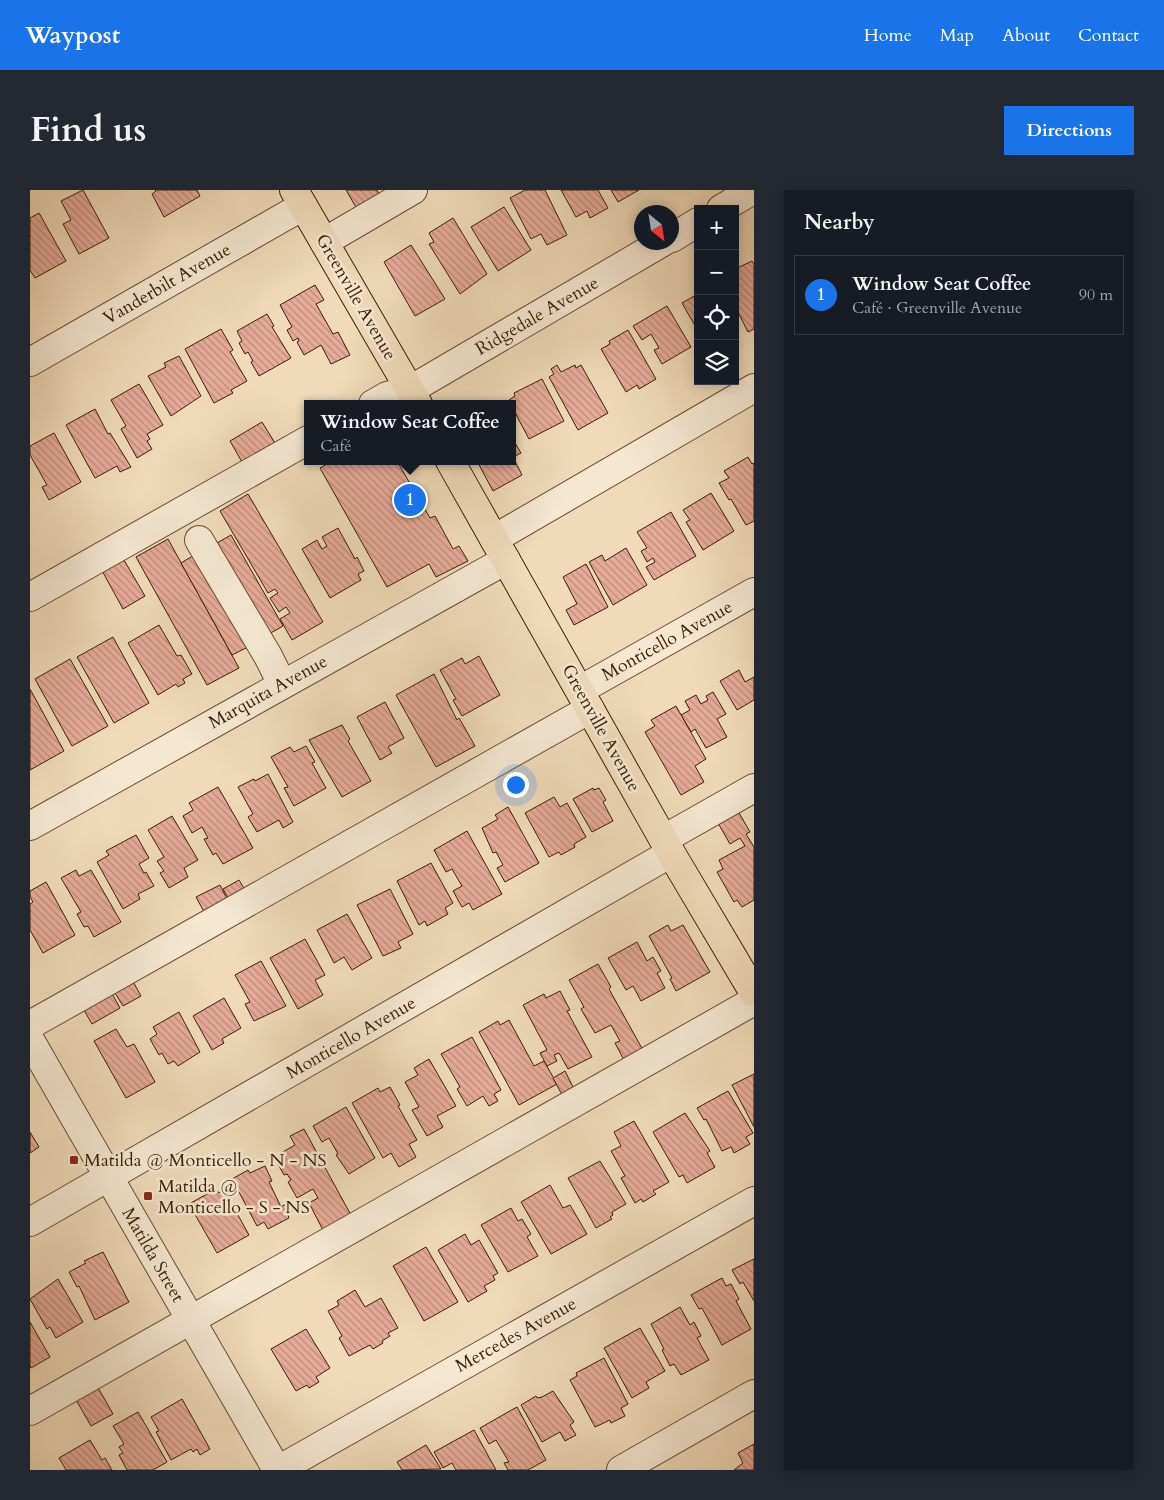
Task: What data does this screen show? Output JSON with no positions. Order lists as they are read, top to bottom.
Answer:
{
  "streets": {
    "main road": ["Greenville Avenue"],
    "street": [
      "Vanderbilt Avenue",
      "Ridgedale Avenue",
      "Monticello Avenue",
      "Marquita Avenue",
      "Matilda Street",
      "Mercedes Avenue"
    ]
  },
  "crossings": [
    ["Vanderbilt Avenue", "Greenville Avenue"],
    ["Greenville Avenue", "Ridgedale Avenue"],
    ["Greenville Avenue", "Monticello Avenue"],
    ["Greenville Avenue", "Marquita Avenue"],
    ["Monticello Avenue", "Matilda Street"],
    ["Matilda Street", "Mercedes Avenue"]
  ],
  "places": {
    "transit": ["Matilda @ Monticello - N - NS", "Matilda @ Monticello - S - NS"]
  },
  "north": "bottom right",
  "page": {
    "header": "Waypost",
    "nav": [
      "Home",
      "Map",
      "About",
      "Contact"
    ],
    "title": "Find us",
    "buttons": "Directions",
    "heading": "Nearby",
    "map_buttons": ["+", "−"],
    "list": [
      {
        "mark": "1",
        "name": "Window Seat Coffee",
        "note": "Café · Greenville Avenue",
        "value": "90 m"
      }
    ],
    "popup": ["Window Seat Coffee", "Café"],
    "pins": "1"
  }
}
